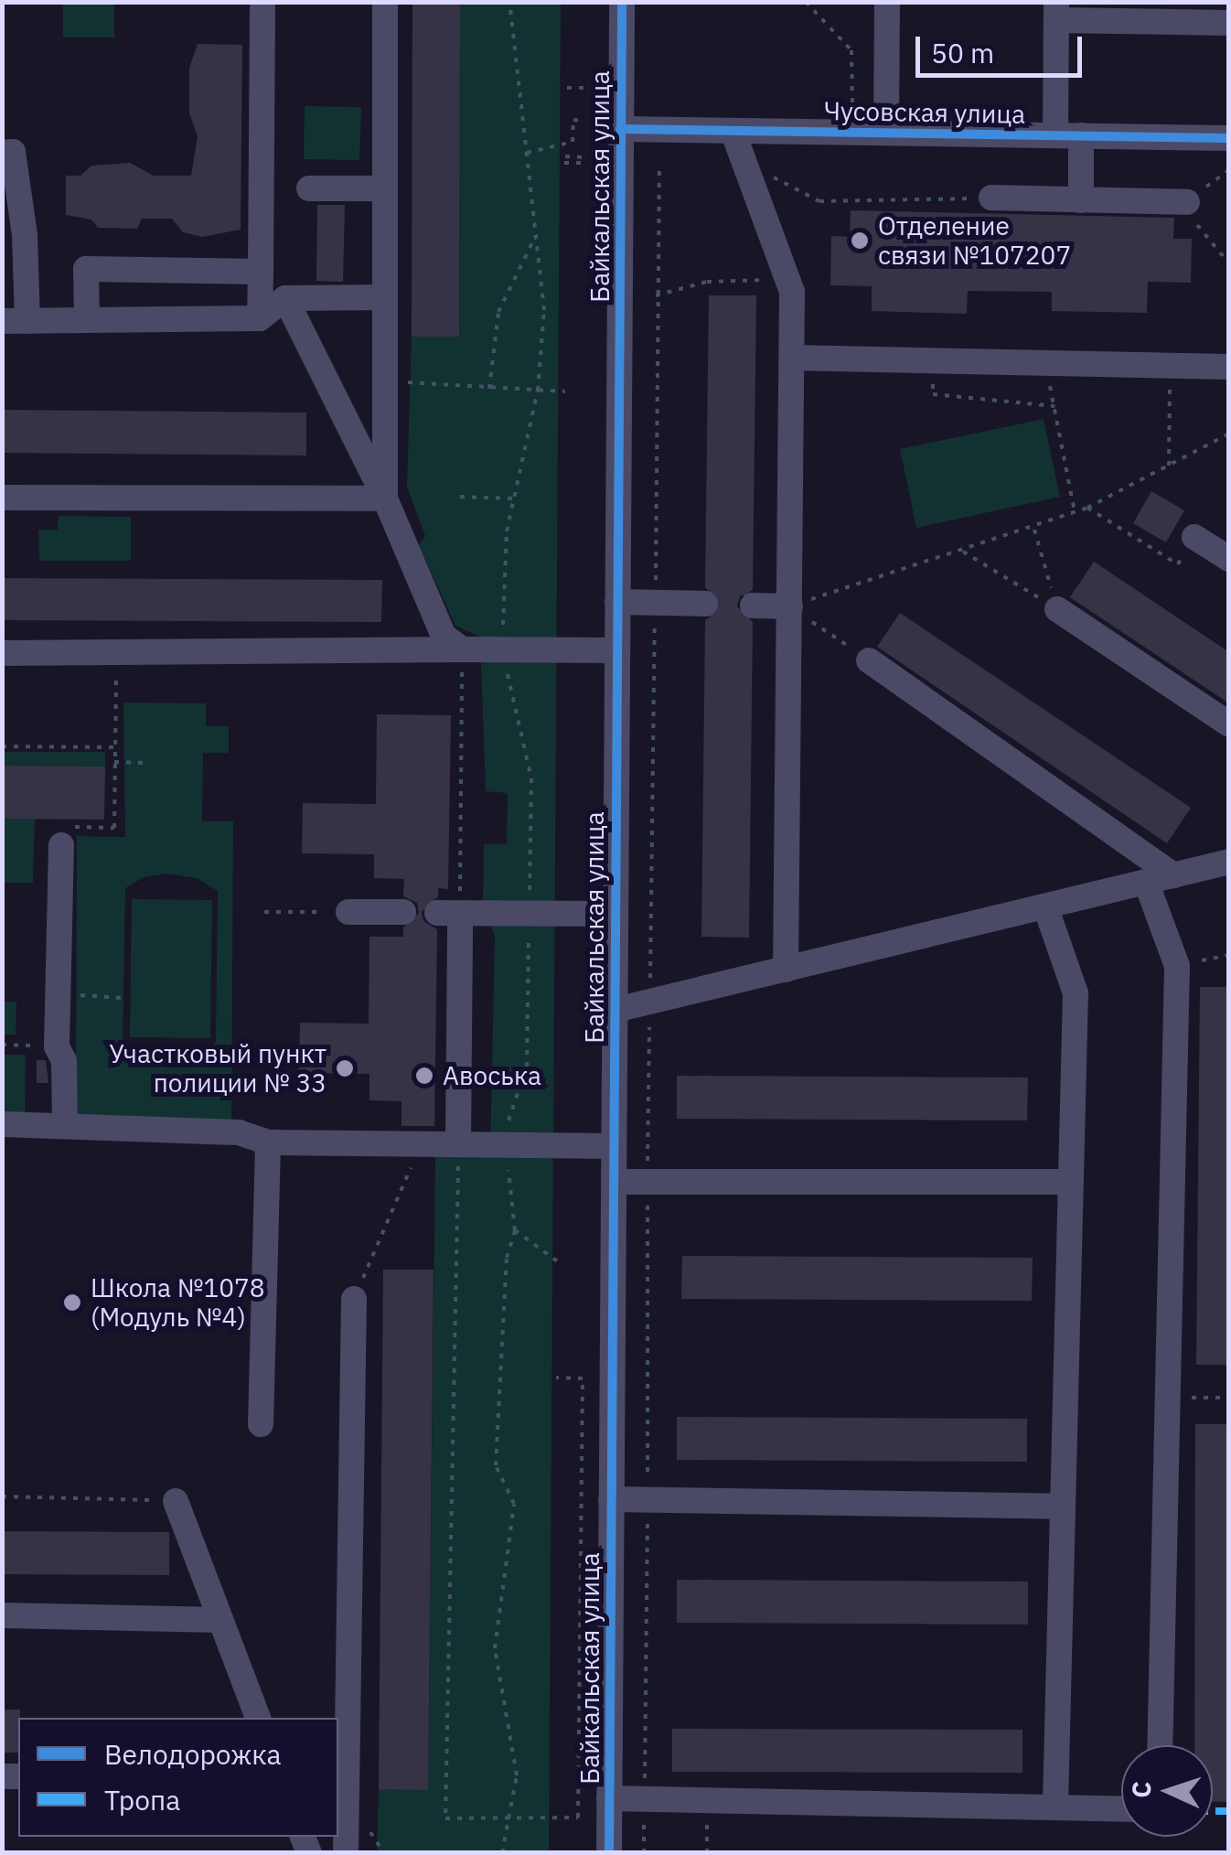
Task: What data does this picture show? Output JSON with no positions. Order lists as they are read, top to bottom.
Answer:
{
  "streets": {
    "street": ["Чусовская улица", "Байкальская улица"]
  },
  "crossings": [
    ["Чусовская улица", "Байкальская улица"]
  ],
  "places": [
    "Отделение связи №107207",
    "Участковый пункт полиции № 33",
    "Авоська",
    "Школа №1078 (Модуль №4)"
  ],
  "legend": ["Велодорожка", "Тропа"],
  "scale_bar": "50 m",
  "north": "left"
}
